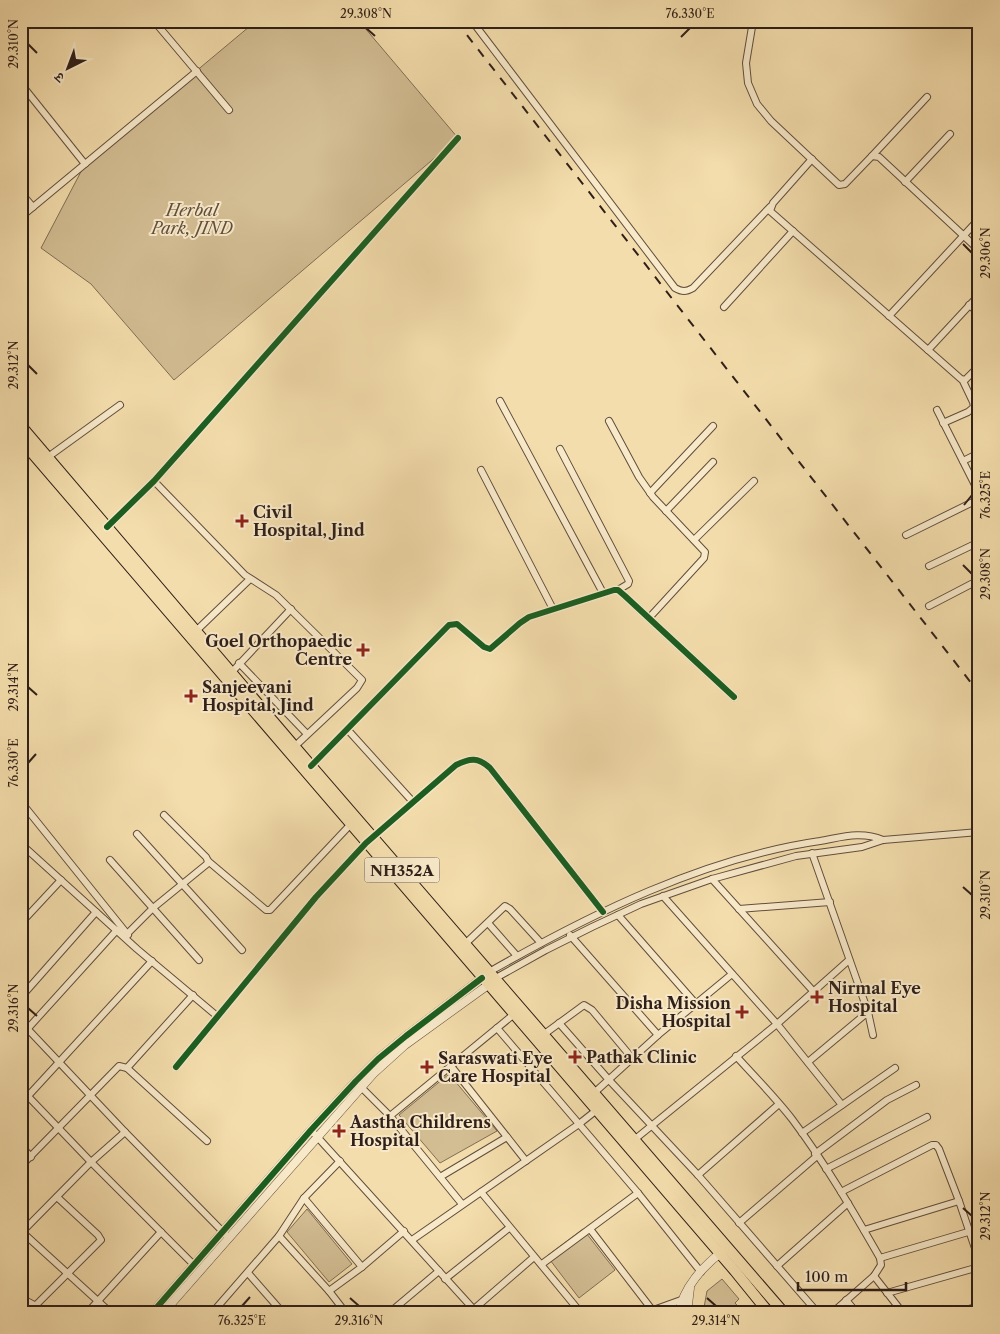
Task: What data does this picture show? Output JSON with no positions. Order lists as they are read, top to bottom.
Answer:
{
  "streets": {
    "highway": ["NH352A"]
  },
  "parks": ["Herbal Park, JIND"],
  "places": {
    "health": [
      "Civil Hospital, Jind",
      "Goel Orthopaedic Centre",
      "Sanjeevani Hospital, Jind",
      "Nirmal Eye Hospital",
      "Disha Mission Hospital",
      "Pathak Clinic",
      "Saraswati Eye Care Hospital",
      "Aastha Childrens Hospital"
    ]
  },
  "scale_bar": "100 m",
  "north": "bottom left",
  "coordinates": [
    "29.308°N",
    "76.330°E",
    "29.310°N",
    "29.306°N",
    "29.312°N",
    "76.325°E",
    "29.314°N",
    "29.316°N"
  ]
}
